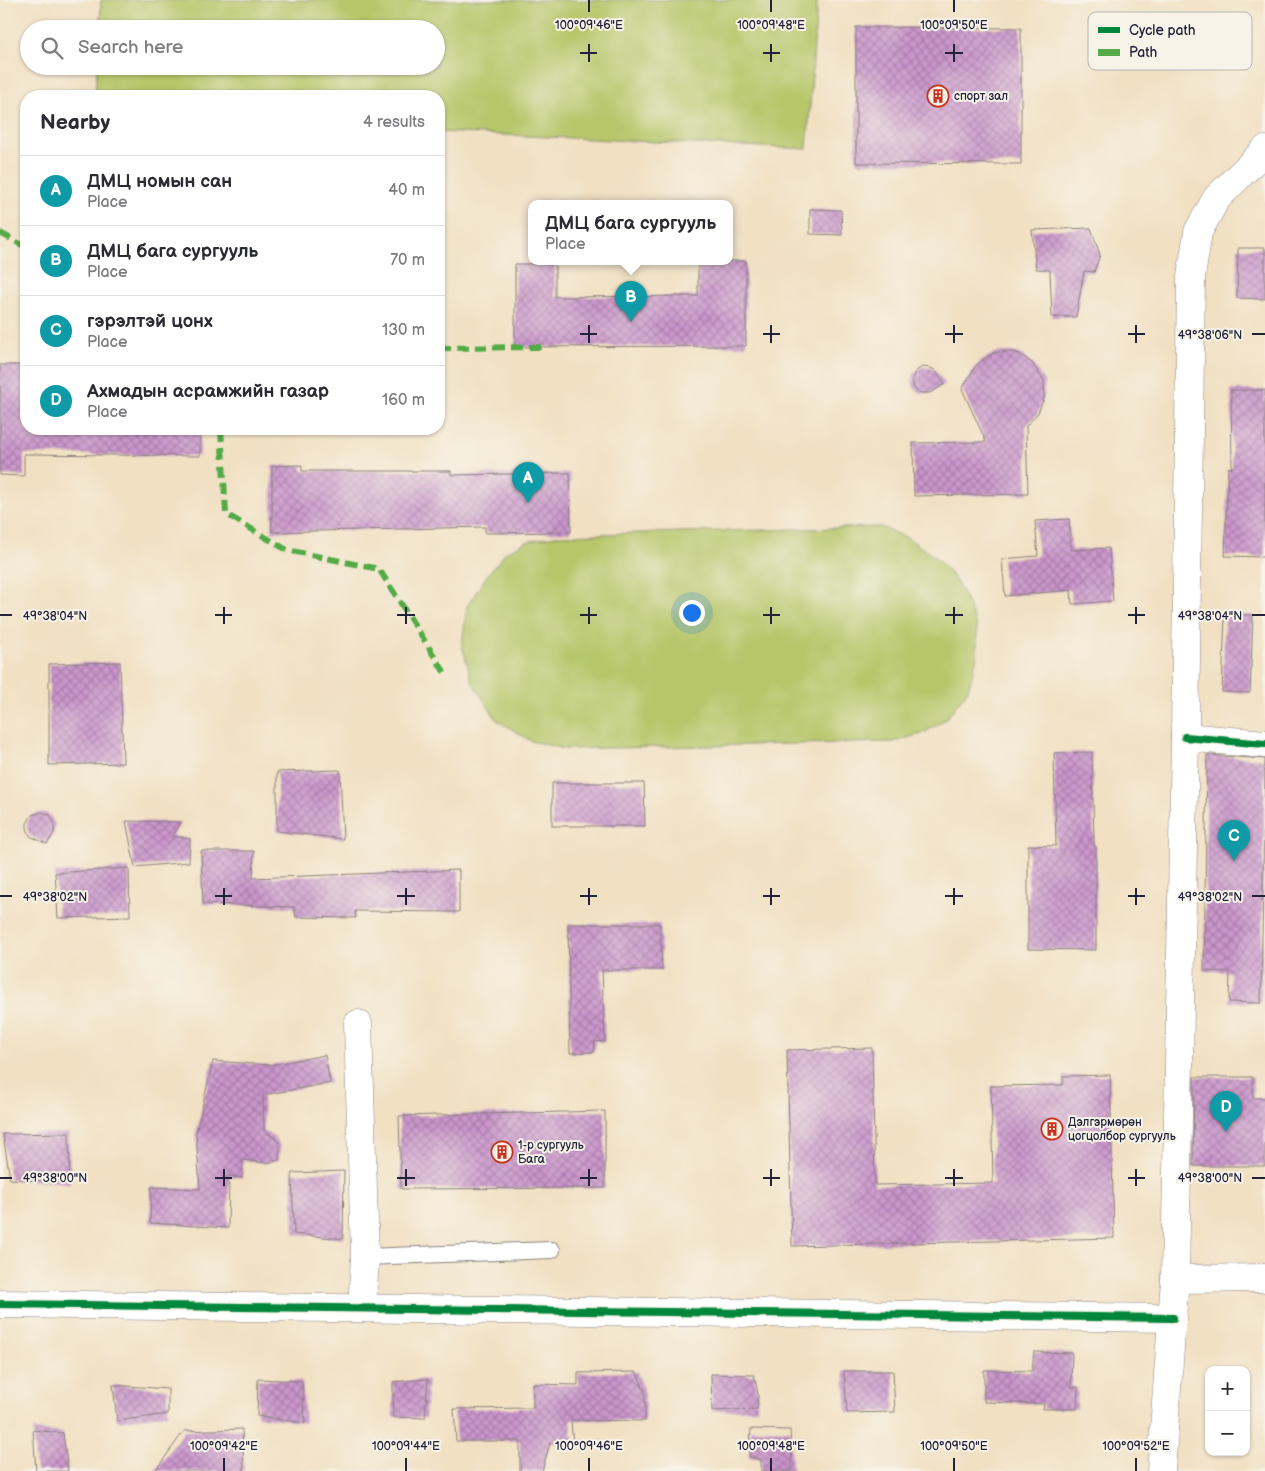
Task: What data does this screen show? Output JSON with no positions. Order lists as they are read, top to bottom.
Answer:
{
  "places": {
    "building": ["спорт зал", "Дэлгэрмөрөн цогцолбор сургууль", "1-р сургууль Бага"]
  },
  "legend": ["Cycle path", "Path"],
  "page": {
    "search": "Search here",
    "heading": ["Nearby", "4 results"],
    "list": [
      {
        "mark": "A",
        "name": "ДМЦ номын сан",
        "note": "Place",
        "value": "40 m"
      },
      {
        "mark": "B",
        "name": "ДМЦ бага сургууль",
        "note": "Place",
        "value": "70 m"
      },
      {
        "mark": "C",
        "name": "гэрэлтэй цонх",
        "note": "Place",
        "value": "130 m"
      },
      {
        "mark": "D",
        "name": "Ахмадын асрамжийн газар",
        "note": "Place",
        "value": "160 m"
      }
    ],
    "popup": ["ДМЦ бага сургууль", "Place"],
    "pins": [
      "B",
      "A",
      "C",
      "D"
    ],
    "map_buttons": ["+", "−"]
  },
  "coordinates": [
    "100°09'46\"E",
    "100°09'48\"E",
    "100°09'50\"E",
    "49°38'06\"N",
    "49°38'04\"N",
    "49°38'02\"N",
    "49°38'00\"N",
    "100°09'42\"E",
    "100°09'44\"E",
    "100°09'52\"E"
  ]
}
